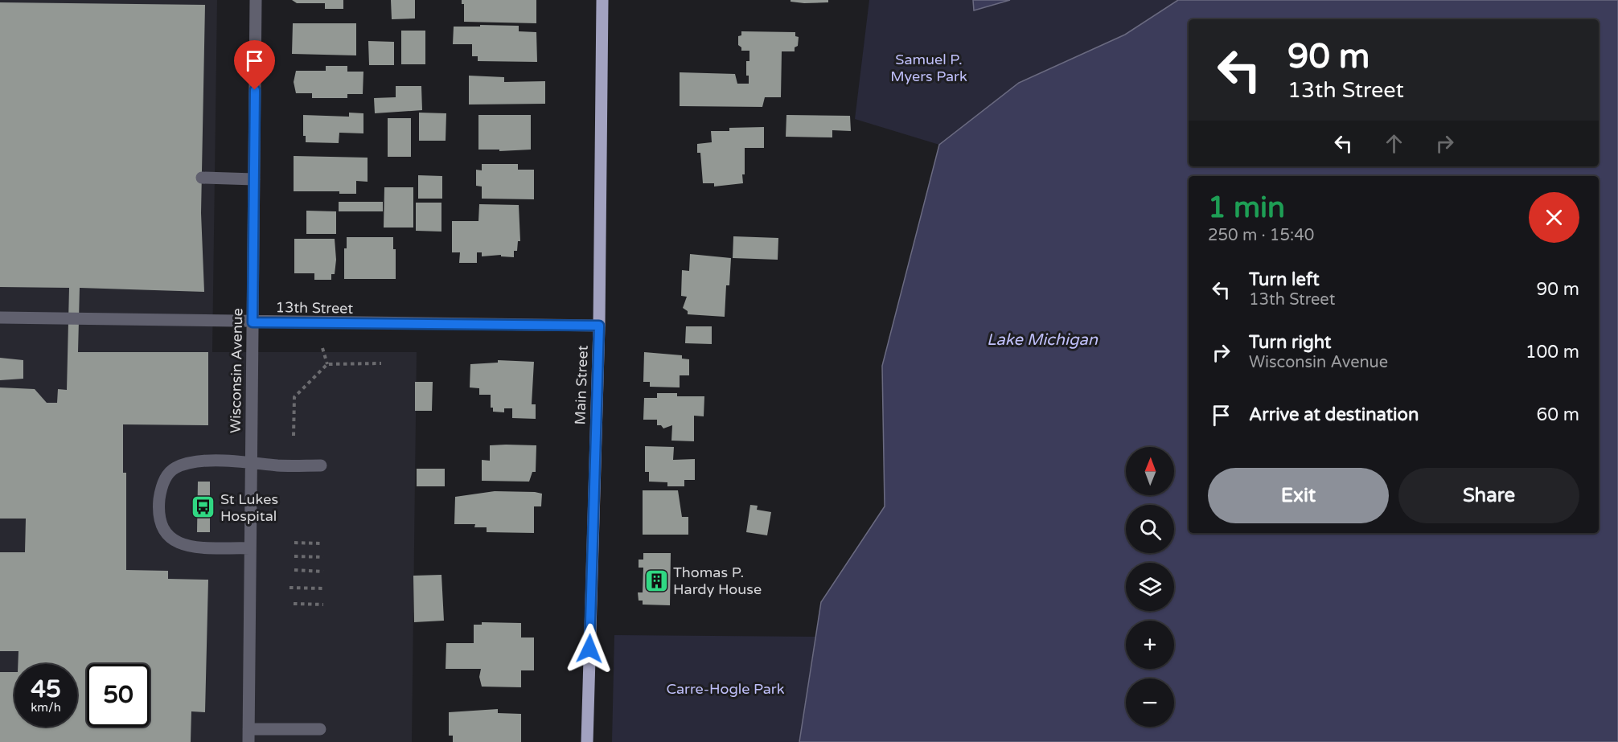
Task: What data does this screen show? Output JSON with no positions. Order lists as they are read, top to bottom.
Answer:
{
  "streets": {
    "main road": ["Main Street"],
    "street": ["13th Street", "Wisconsin Avenue"]
  },
  "crossings": [
    ["13th Street", "Wisconsin Avenue"],
    ["13th Street", "Main Street"]
  ],
  "water": ["Lake Michigan"],
  "parks": ["Samuel P. Myers Park", "Carre-Hogle Park"],
  "places": {
    "bus stop": ["St Lukes Hospital"],
    "building": ["Thomas P. Hardy House"]
  },
  "north": "top",
  "page": {
    "turn": ["90 m", "13th Street"],
    "heading": ["1 min", "250 m · 15:40"],
    "list": [
      {
        "name": "Turn left",
        "note": "13th Street",
        "value": "90 m"
      },
      {
        "name": "Turn right",
        "note": "Wisconsin Avenue",
        "value": "100 m"
      },
      {
        "name": "Arrive at destination",
        "value": "60 m"
      }
    ],
    "map_buttons": ["+", "−"],
    "buttons": ["Exit", "Share"],
    "speed": "45 km/h",
    "limit": "50"
  }
}
